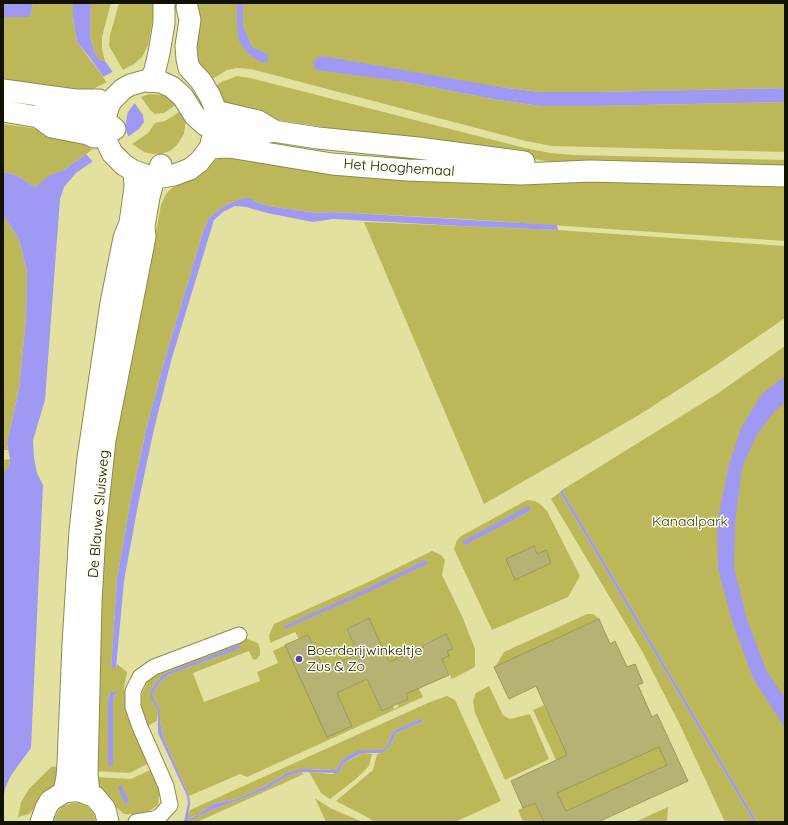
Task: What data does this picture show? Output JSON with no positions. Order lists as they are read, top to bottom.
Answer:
{
  "streets": {
    "main road": ["Het Hooghemaal", "De Blauwe Sluisweg"]
  },
  "crossings": [
    ["Het Hooghemaal", "De Blauwe Sluisweg"]
  ],
  "parks": ["Kanaalpark"],
  "places": ["Boerderijwinkeltje Zus & Zo"]
}
